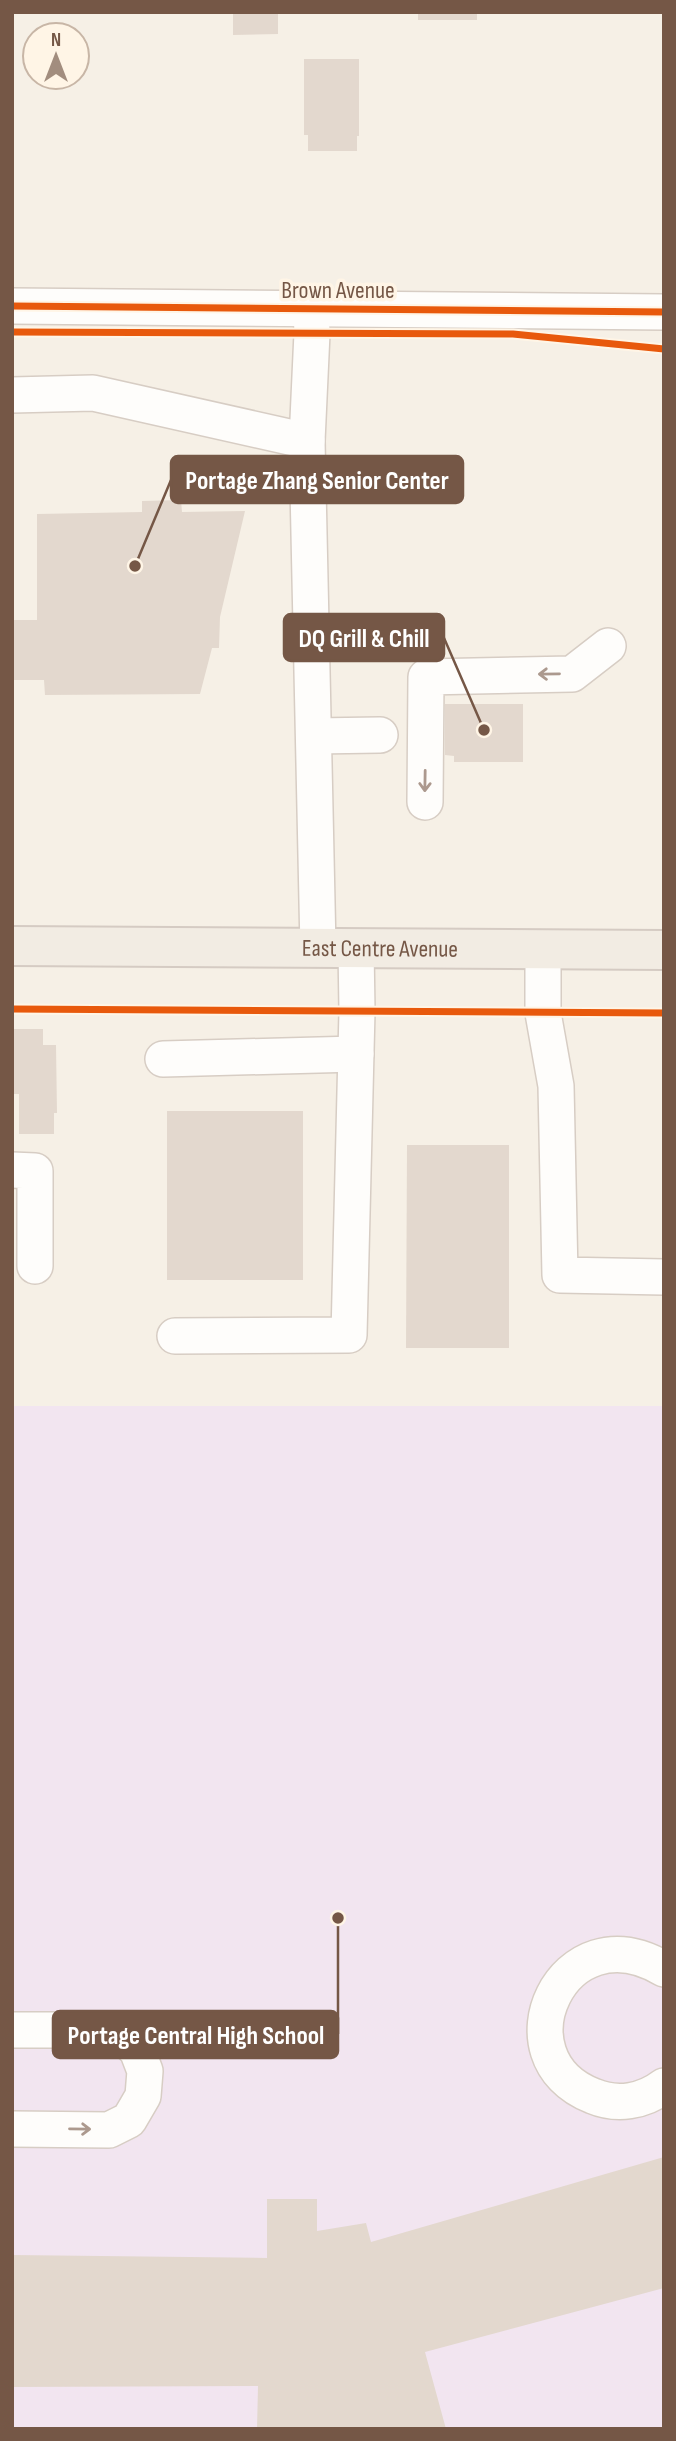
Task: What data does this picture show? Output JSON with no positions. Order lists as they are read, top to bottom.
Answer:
{
  "streets": {
    "main road": ["East Centre Avenue"],
    "street": ["Brown Avenue"]
  },
  "places": ["Portage Zhang Senior Center", "DQ Grill & Chill", "Portage Central High School"],
  "north": "top"
}
